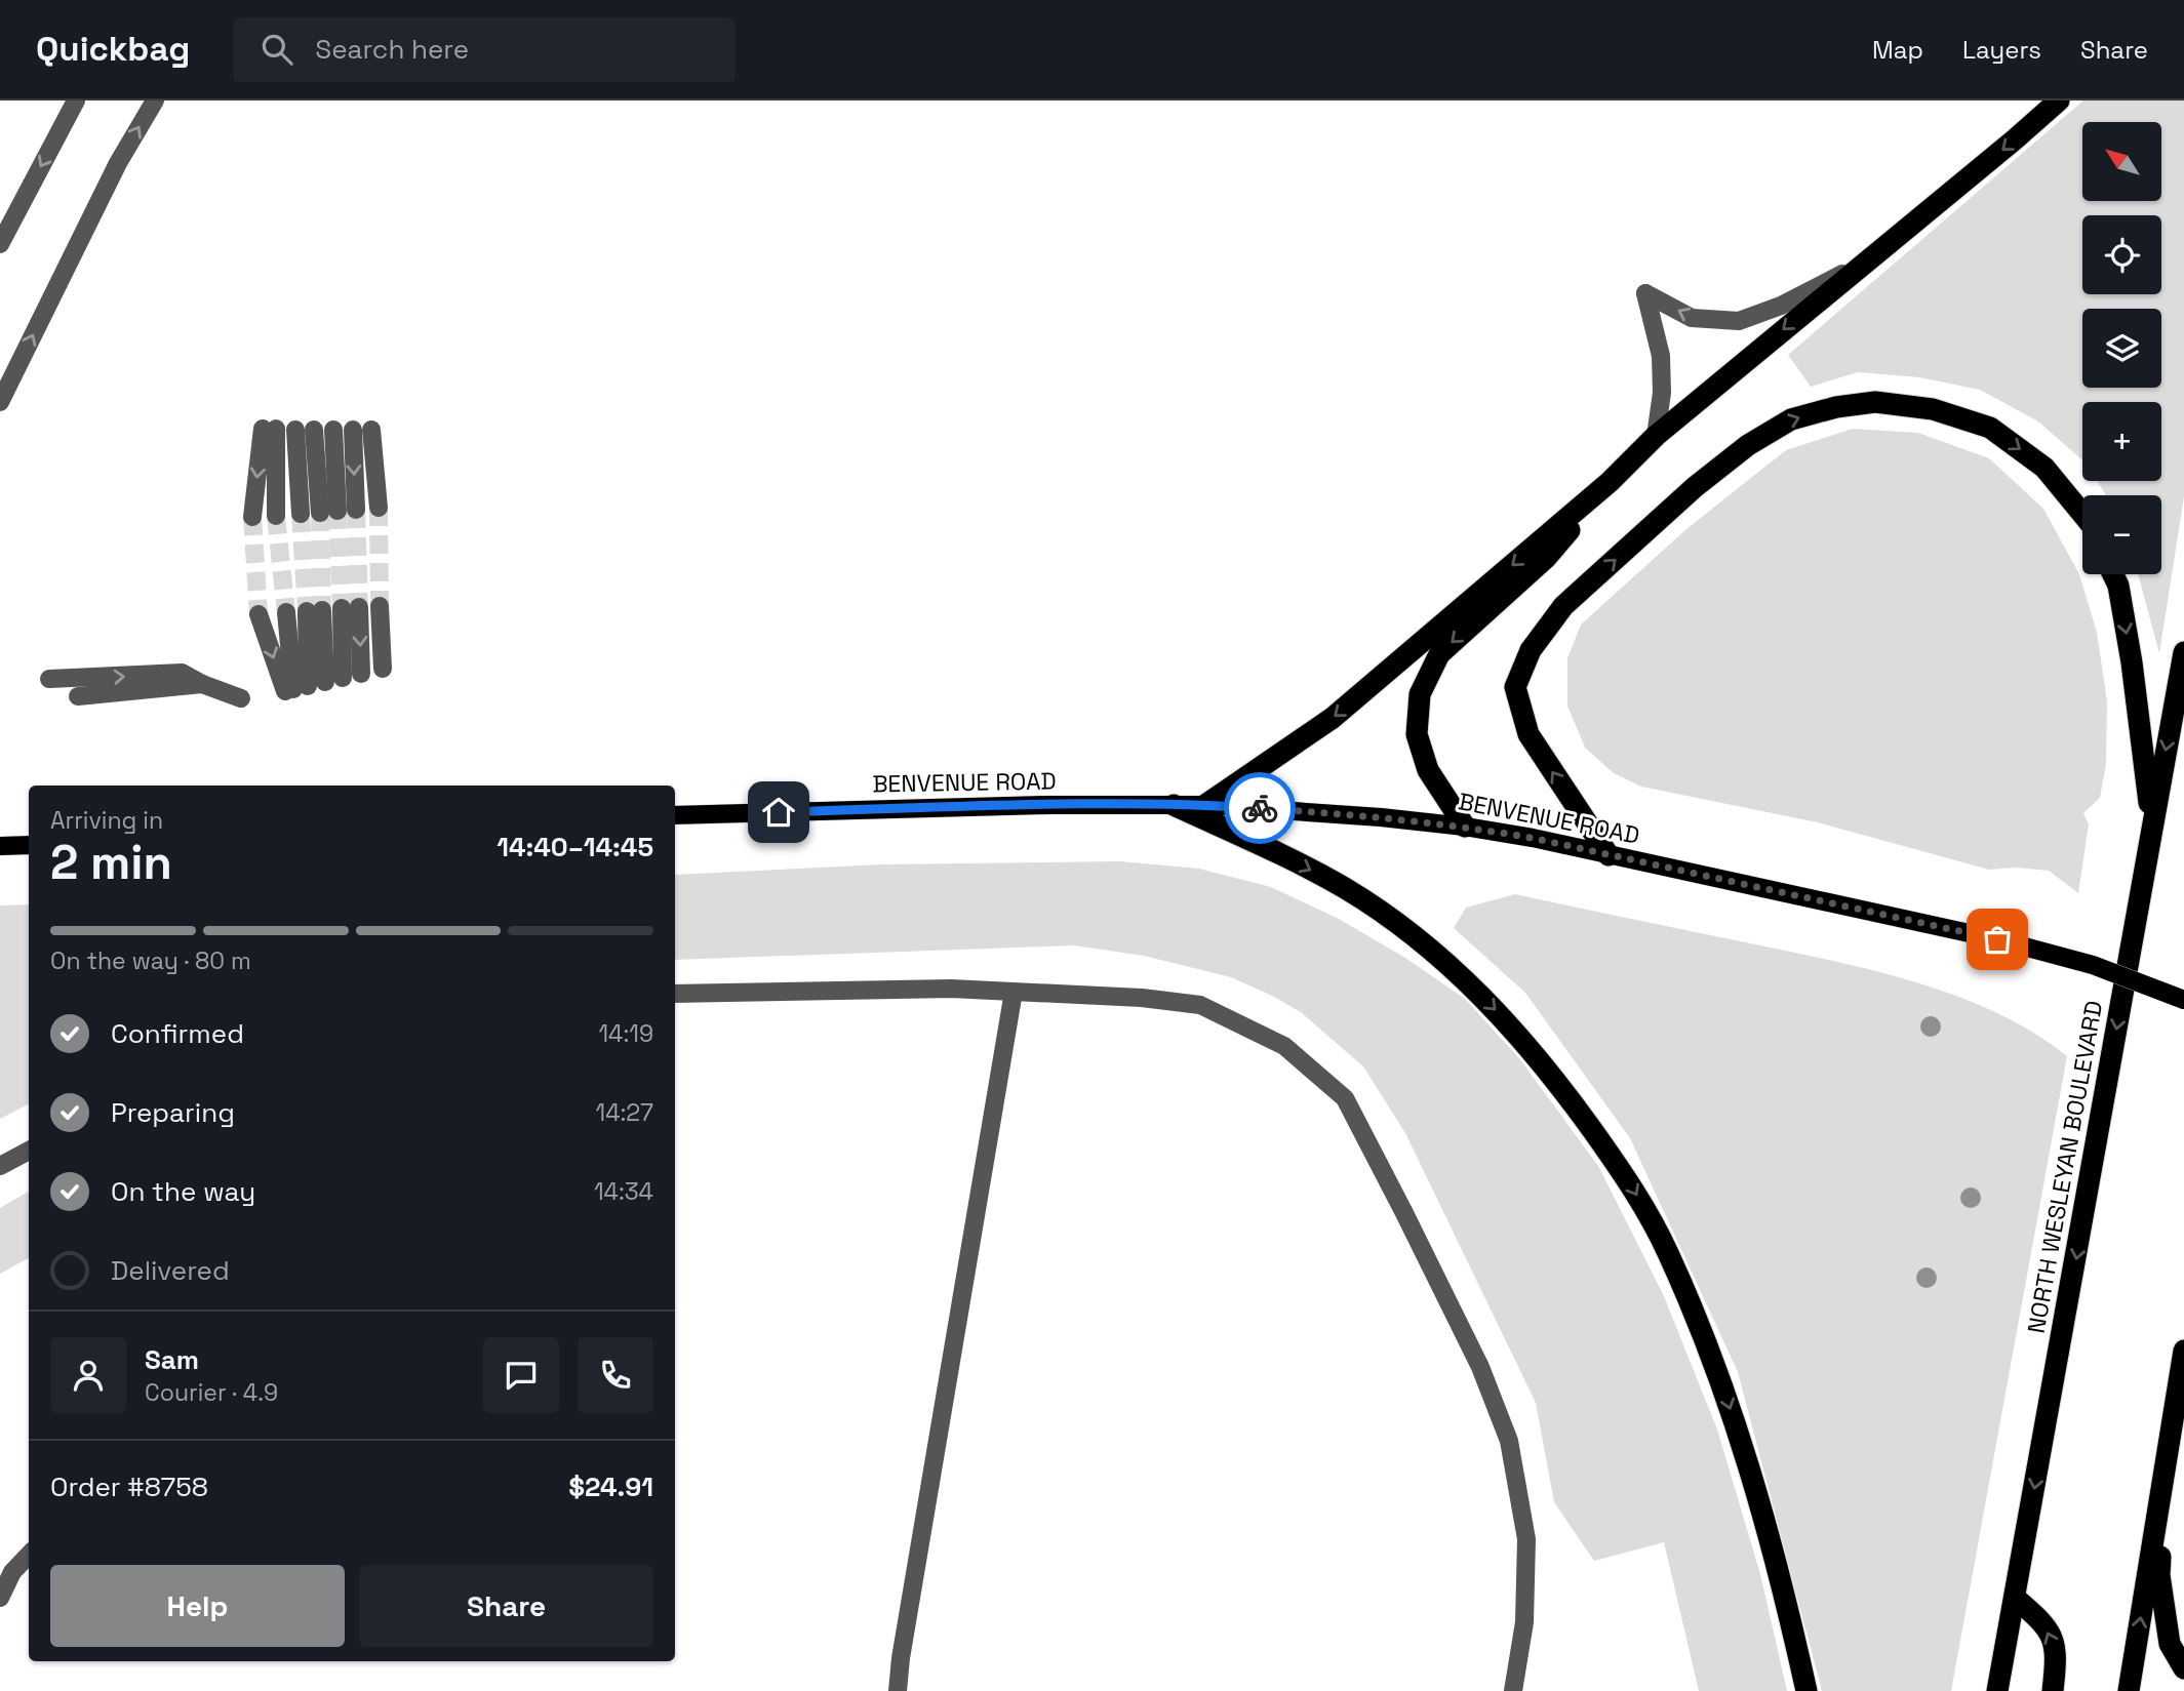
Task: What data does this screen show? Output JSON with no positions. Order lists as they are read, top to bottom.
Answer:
{
  "streets": {
    "highway": ["NORTH WESLEYAN BOULEVARD"],
    "main road": ["BENVENUE ROAD"]
  },
  "north": "top left",
  "page": {
    "header": "Quickbag",
    "search": "Search here",
    "nav": ["Map", "Layers", "Share"],
    "map_buttons": ["+", "−"],
    "heading": ["2 min", "Arriving in", "14:40–14:45"],
    "panel": [
      "Sam",
      "Courier · 4.9",
      "Order #8758",
      "$24.91"
    ],
    "bar": "On the way · 80 m",
    "list": [
      ["Confirmed", "14:19"],
      ["Preparing", "14:27"],
      ["On the way", "14:34"],
      "Delivered"
    ],
    "buttons": ["Help", "Share"]
  }
}
